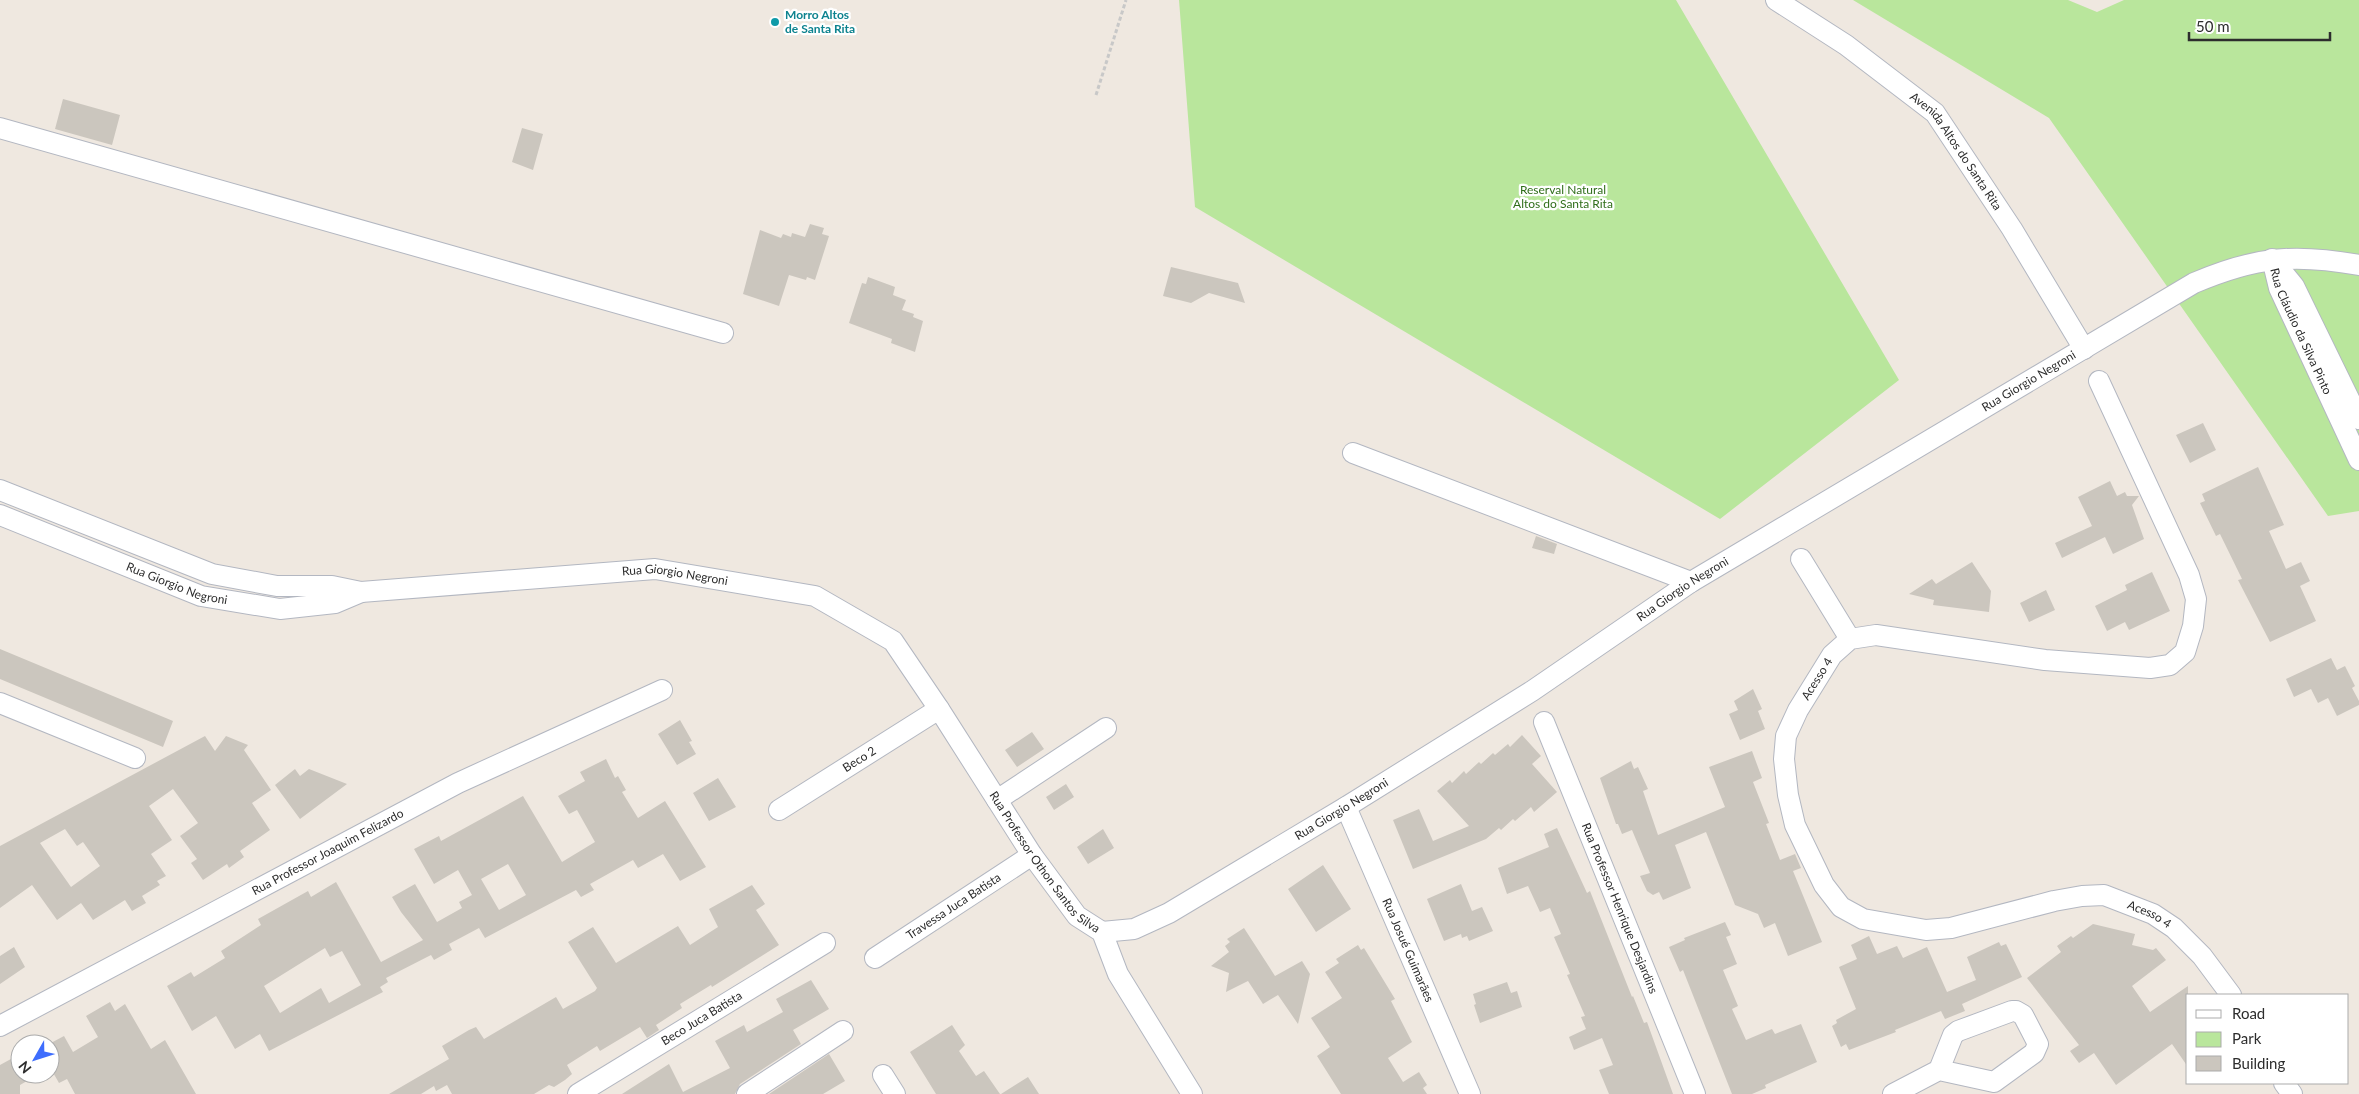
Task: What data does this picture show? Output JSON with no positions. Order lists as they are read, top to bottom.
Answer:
{
  "streets": {
    "street": [
      "Avenida Altos do Santa Rita",
      "Rua Cláudio da Silva Pinto",
      "Rua Giorgio Negroni",
      "Acesso 4",
      "Beco 2",
      "Rua Professor Joaquim Felizardo",
      "Rua Professor Othon Santos Silva",
      "Travessa Juca Batista",
      "Rua Professor Henrique Desjardins",
      "Rua Josué Guimarães",
      "Beco Juca Batista"
    ]
  },
  "crossings": [
    ["Avenida Altos do Santa Rita", "Rua Giorgio Negroni"],
    ["Rua Cláudio da Silva Pinto", "Rua Giorgio Negroni"],
    ["Rua Giorgio Negroni", "Beco 2"],
    ["Rua Giorgio Negroni", "Rua Professor Othon Santos Silva"],
    ["Rua Giorgio Negroni", "Rua Josué Guimarães"],
    ["Beco 2", "Rua Professor Othon Santos Silva"],
    ["Rua Professor Othon Santos Silva", "Travessa Juca Batista"]
  ],
  "parks": ["Reserval Natural Altos do Santa Rita"],
  "places": ["Morro Altos de Santa Rita"],
  "legend": ["Road", "Park", "Building"],
  "scale_bar": "50 m",
  "north": "bottom left"
}
